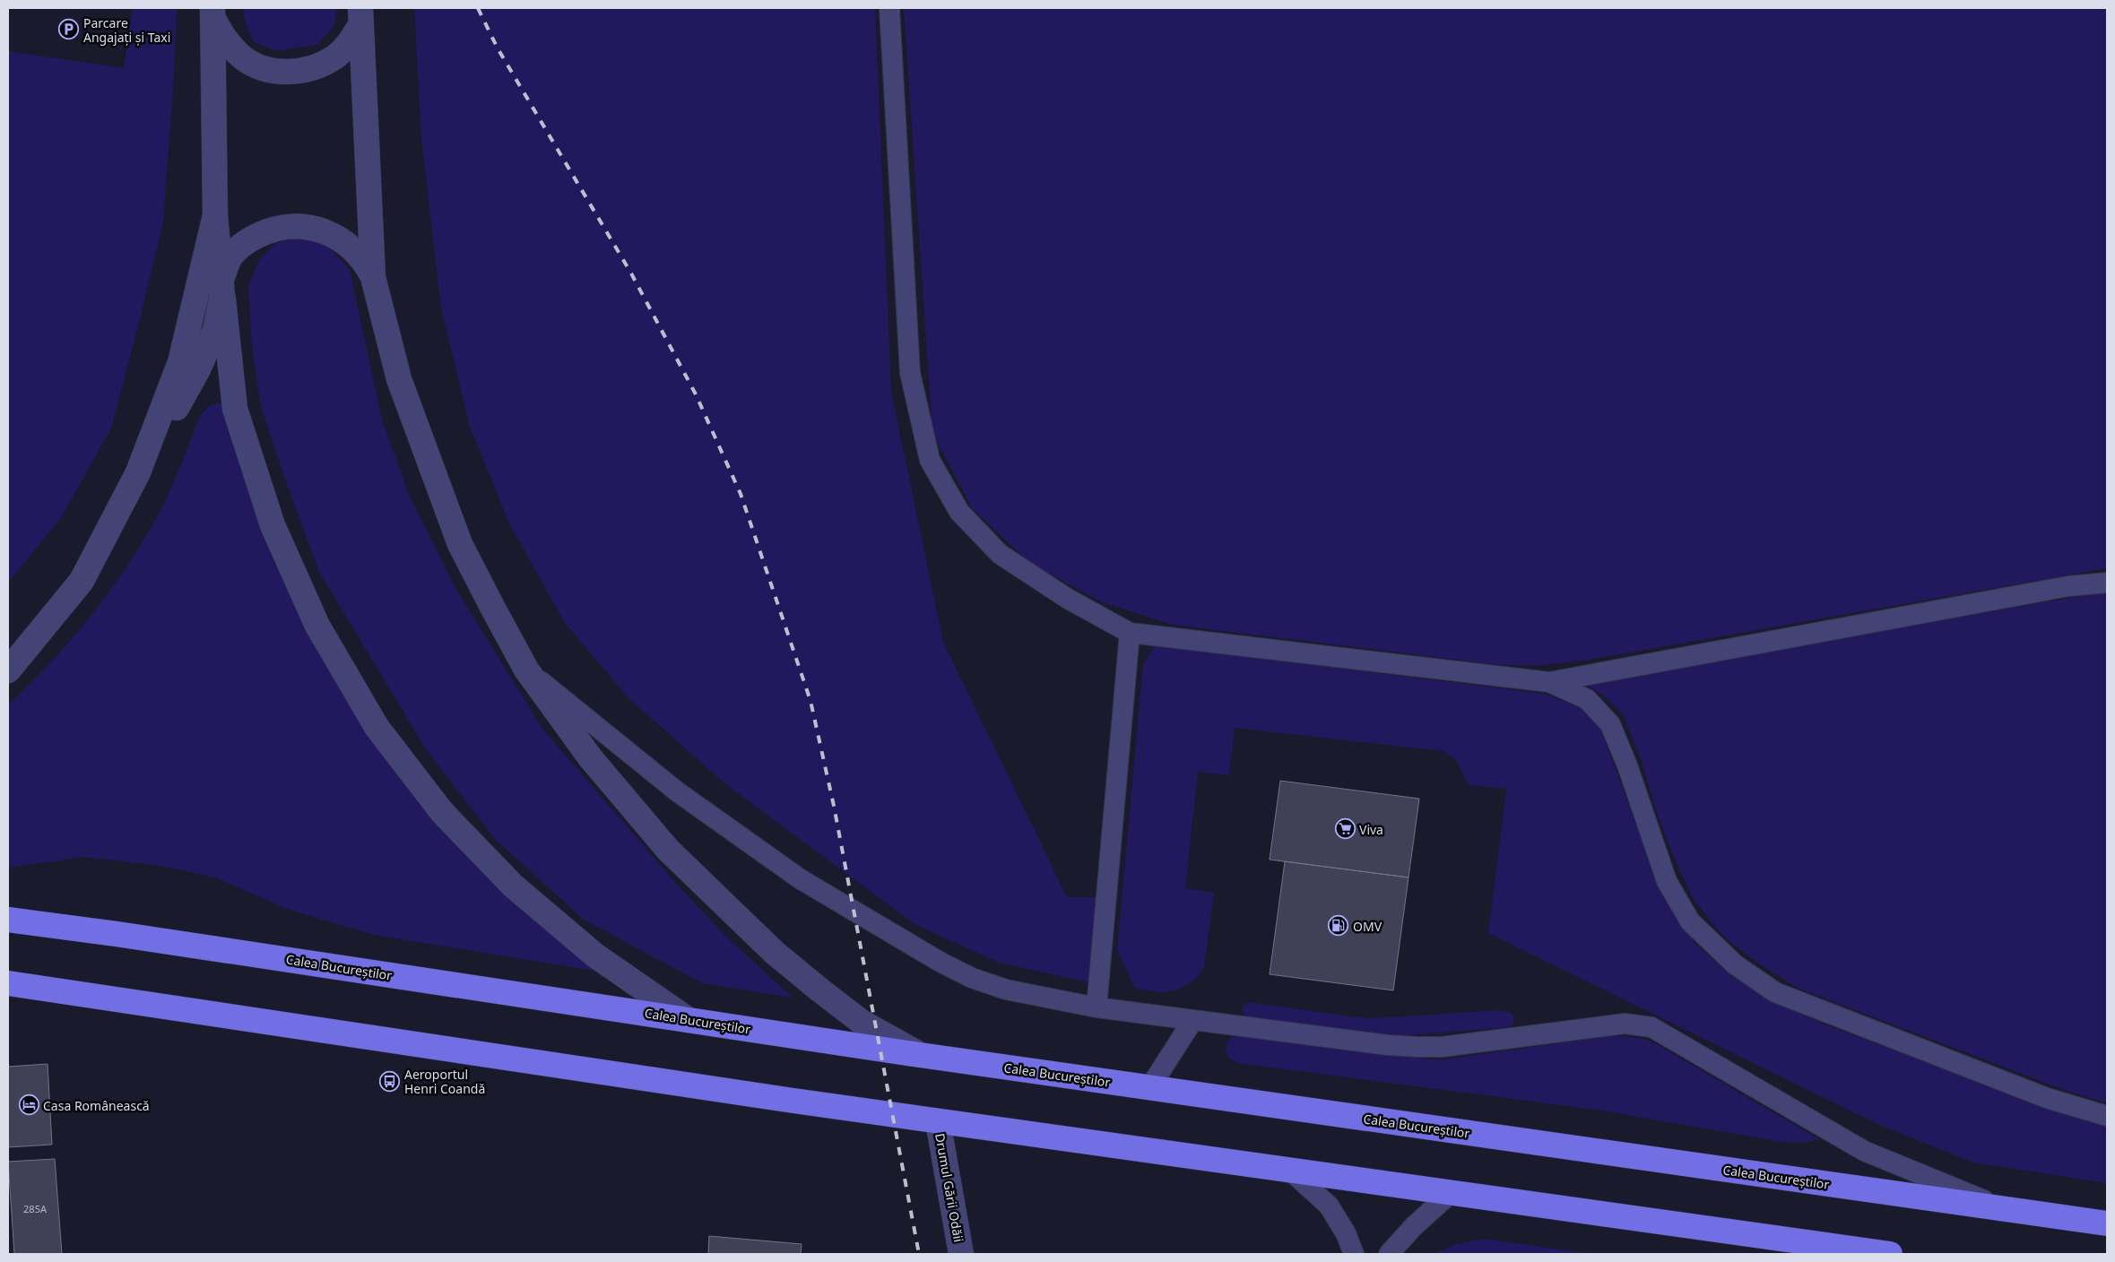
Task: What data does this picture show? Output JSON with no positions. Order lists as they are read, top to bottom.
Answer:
{
  "streets": {
    "highway": ["Calea Bucureștilor"],
    "street": ["Drumul Gării Odăii"]
  },
  "places": {
    "parking": ["Parcare Angajați și Taxi"],
    "supermarket": ["Viva"],
    "fuel station": ["OMV"],
    "bus stop": ["Aeroportul Henri Coandă"],
    "hotel": ["Casa Românească"]
  },
  "house_numbers": ["285A"]
}
